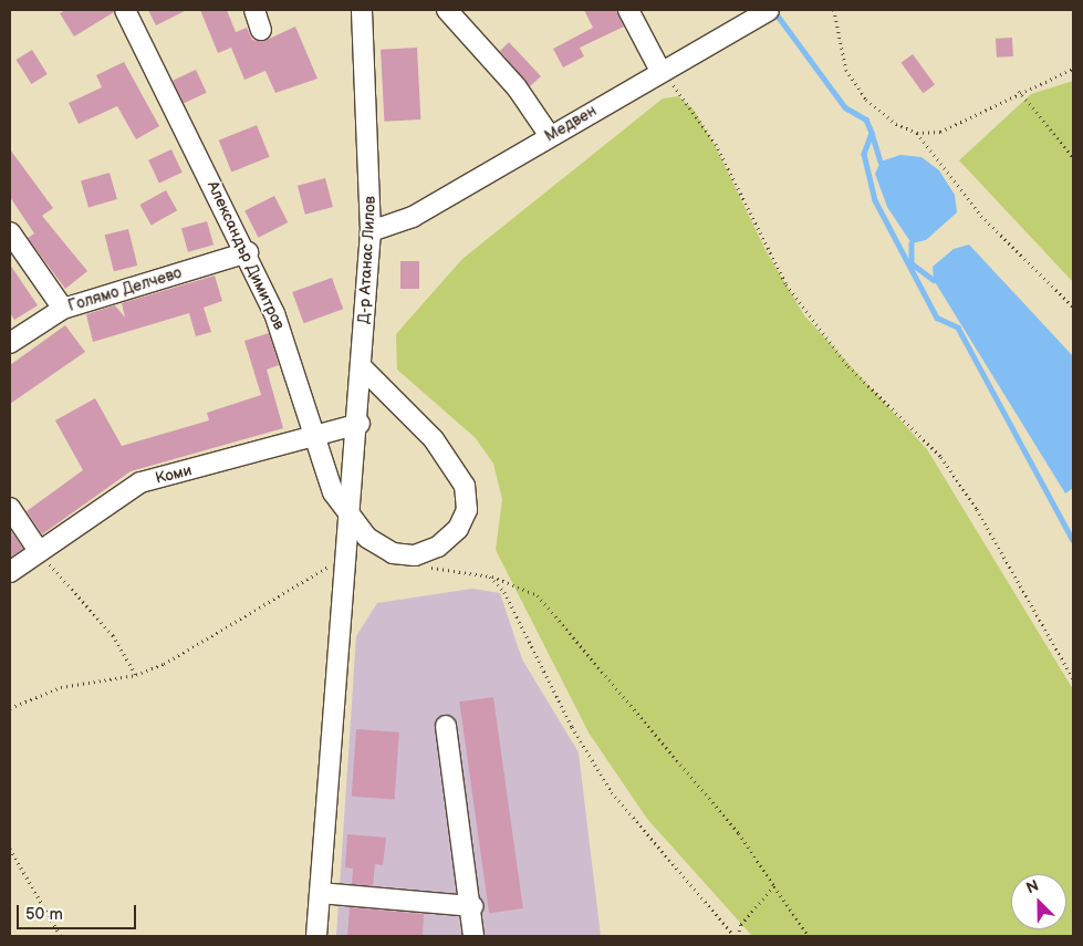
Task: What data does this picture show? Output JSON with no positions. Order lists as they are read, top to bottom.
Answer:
{
  "streets": {
    "street": [
      "Медвен",
      "Александър Димитров",
      "Д-р Атанас Лилов",
      "Голямо Делчево",
      "Коми"
    ]
  },
  "crossings": [
    ["Медвен", "Д-р Атанас Лилов"],
    ["Александър Димитров", "Д-р Атанас Лилов"],
    ["Александър Димитров", "Голямо Делчево"],
    ["Александър Димитров", "Коми"],
    ["Д-р Атанас Лилов", "Коми"]
  ],
  "scale_bar": "50 m",
  "north": "top left"
}
